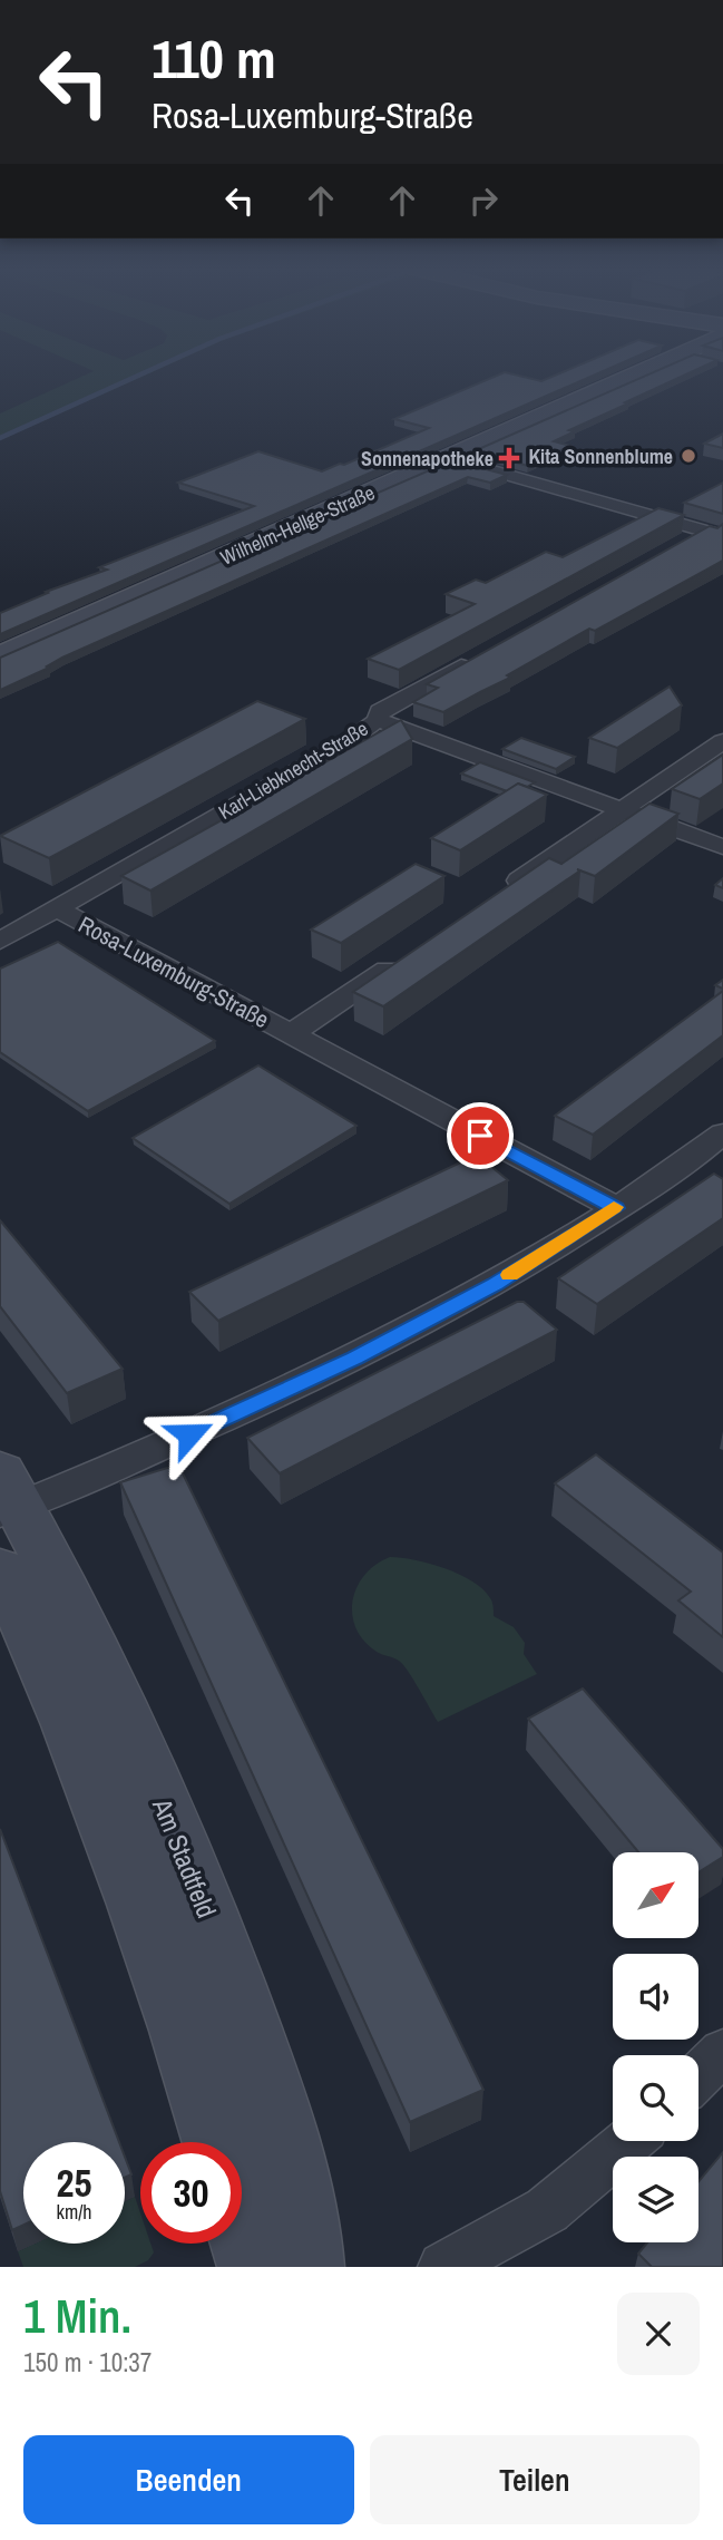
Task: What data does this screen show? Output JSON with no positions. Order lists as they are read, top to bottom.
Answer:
{
  "streets": {
    "main road": ["Wilhelm-Hellge-Straße", "Am Stadtfeld"],
    "street": ["Karl-Liebknecht-Straße", "Rosa-Luxemburg-Straße"]
  },
  "crossings": [
    ["Karl-Liebknecht-Straße", "Rosa-Luxemburg-Straße"]
  ],
  "places": {
    "other": ["Kita Sonnenblume"],
    "health": ["Sonnenapotheke"]
  },
  "north": "top right",
  "page": {
    "turn": ["110 m", "Rosa-Luxemburg-Straße"],
    "speed": "25 km/h",
    "limit": "30",
    "heading": ["1 Min.", "150 m · 10:37"],
    "buttons": ["Beenden", "Teilen"]
  }
}
